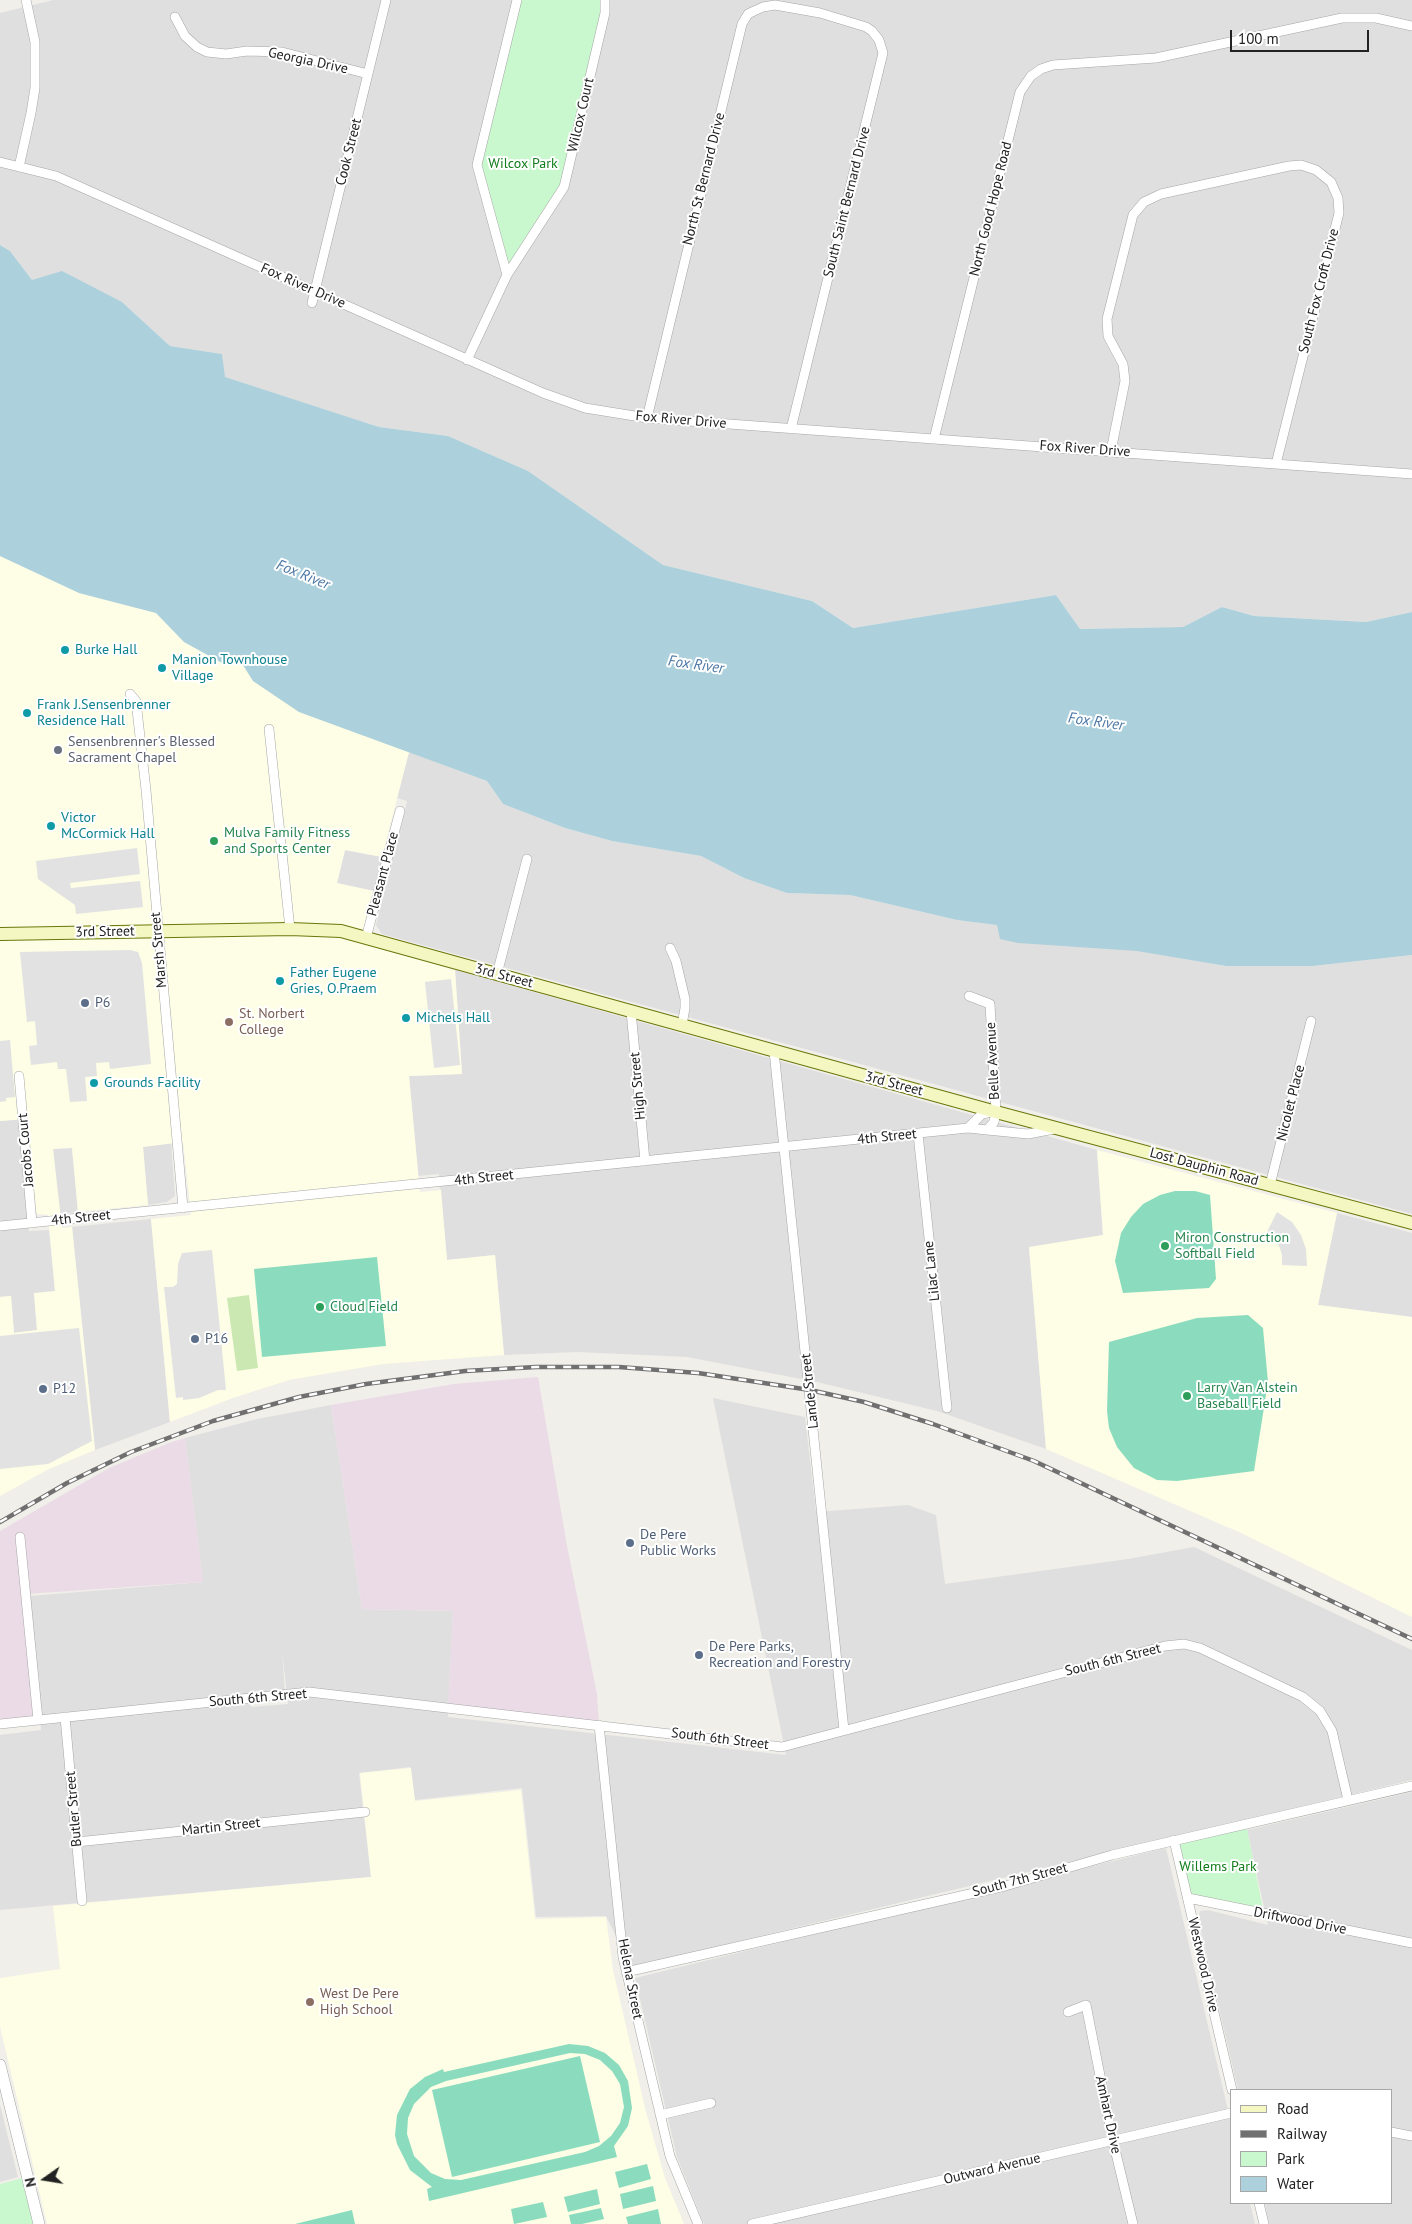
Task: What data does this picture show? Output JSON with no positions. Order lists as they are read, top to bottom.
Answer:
{
  "streets": {
    "main road": ["3rd Street", "Lost Dauphin Road"],
    "street": [
      "Georgia Drive",
      "Wilcox Court",
      "Cook Street",
      "North St Bernard Drive",
      "South Saint Bernard Drive",
      "North Good Hope Road",
      "Fox River Drive",
      "South Fox Croft Drive",
      "Pleasant Place",
      "Marsh Street",
      "Belle Avenue",
      "High Street",
      "Nicolet Place",
      "4th Street",
      "Jacobs Court",
      "Lilac Lane",
      "Lande Street",
      "South 6th Street",
      "Butler Street",
      "Martin Street",
      "South 7th Street",
      "Driftwood Drive",
      "Westwood Drive",
      "Helena Street",
      "Amhart Drive",
      "Outward Avenue"
    ]
  },
  "crossings": [
    ["Georgia Drive", "Cook Street"],
    ["Wilcox Court", "Fox River Drive"],
    ["Cook Street", "Fox River Drive"],
    ["North St Bernard Drive", "South Saint Bernard Drive"],
    ["North St Bernard Drive", "Fox River Drive"],
    ["South Saint Bernard Drive", "Fox River Drive"],
    ["North Good Hope Road", "Fox River Drive"],
    ["Fox River Drive", "South Fox Croft Drive"],
    ["Pleasant Place", "3rd Street"],
    ["3rd Street", "Marsh Street"],
    ["3rd Street", "Belle Avenue"],
    ["3rd Street", "High Street"],
    ["3rd Street", "Lost Dauphin Road"],
    ["3rd Street", "Lande Street"],
    ["Marsh Street", "4th Street"],
    ["Belle Avenue", "Lost Dauphin Road"],
    ["High Street", "4th Street"],
    ["Nicolet Place", "Lost Dauphin Road"],
    ["4th Street", "Jacobs Court"],
    ["4th Street", "Lost Dauphin Road"],
    ["4th Street", "Lilac Lane"],
    ["4th Street", "Lande Street"],
    ["Lande Street", "South 6th Street"],
    ["South 6th Street", "Butler Street"],
    ["South 6th Street", "South 7th Street"],
    ["South 6th Street", "Helena Street"],
    ["Butler Street", "Martin Street"],
    ["South 7th Street", "Westwood Drive"],
    ["South 7th Street", "Helena Street"],
    ["Driftwood Drive", "Westwood Drive"],
    ["Amhart Drive", "Outward Avenue"]
  ],
  "water": ["Fox River"],
  "parks": ["Wilcox Park", "Willems Park"],
  "places": [
    "Burke Hall",
    "Manion Townhouse Village",
    "Frank J.Sensenbrenner Residence Hall",
    "Sensenbrenner's Blessed Sacrament Chapel",
    "Victor McCormick Hall",
    "Mulva Family Fitness and Sports Center",
    "Father Eugene Gries, O.Praem",
    "P6",
    "Michels Hall",
    "St. Norbert College",
    "Grounds Facility",
    "Miron Construction Softball Field",
    "Cloud Field",
    "P16",
    "P12",
    "Larry Van Alstein Baseball Field",
    "De Pere Public Works",
    "De Pere Parks, Recreation and Forestry",
    "West De Pere High School"
  ],
  "legend": [
    "Road",
    "Railway",
    "Park",
    "Water"
  ],
  "scale_bar": "100 m",
  "north": "left"
}
